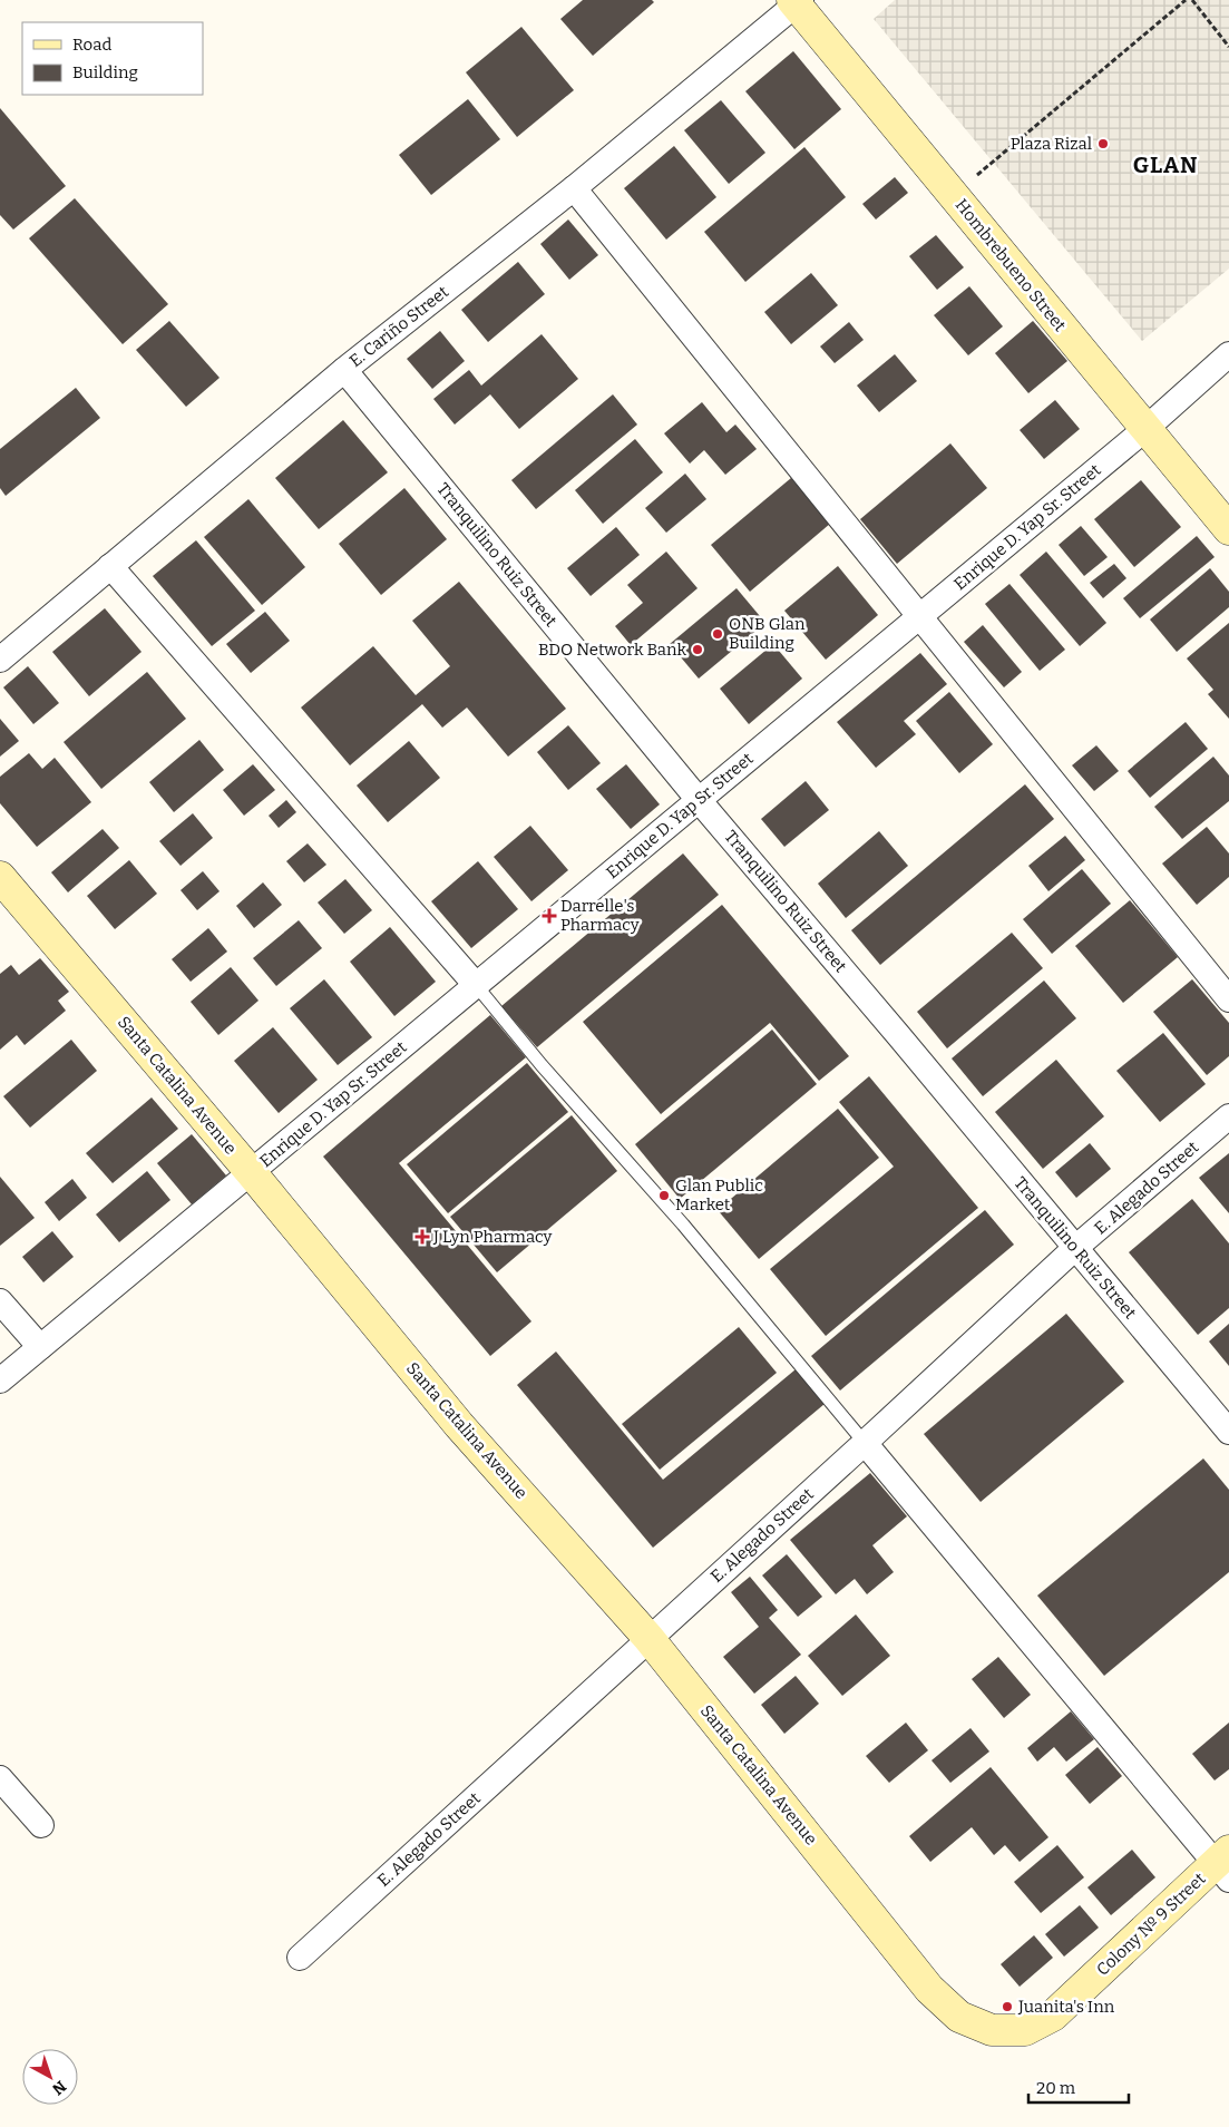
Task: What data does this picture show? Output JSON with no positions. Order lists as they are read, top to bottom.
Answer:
{
  "streets": {
    "street": [
      "Hombrebueno Street",
      "E. Cariño Street",
      "Enrique D. Yap Sr. Street",
      "Tranquilino Ruiz Street",
      "Santa Catalina Avenue",
      "E. Alegado Street",
      "Colony № 9 Street"
    ]
  },
  "crossings": [
    ["Hombrebueno Street", "E. Cariño Street"],
    ["Hombrebueno Street", "Enrique D. Yap Sr. Street"],
    ["E. Cariño Street", "Tranquilino Ruiz Street"],
    ["Enrique D. Yap Sr. Street", "Tranquilino Ruiz Street"],
    ["Enrique D. Yap Sr. Street", "Santa Catalina Avenue"],
    ["Tranquilino Ruiz Street", "E. Alegado Street"],
    ["Santa Catalina Avenue", "E. Alegado Street"],
    ["Santa Catalina Avenue", "Colony № 9 Street"]
  ],
  "districts": ["GLAN"],
  "places": {
    "other": [
      "Plaza Rizal",
      "ONB Glan Building",
      "BDO Network Bank",
      "Glan Public Market",
      "Juanita's Inn"
    ],
    "health": ["Darrelle's Pharmacy", "J Lyn Pharmacy"]
  },
  "legend": ["Road", "Building"],
  "scale_bar": "20 m",
  "north": "bottom right"
}
